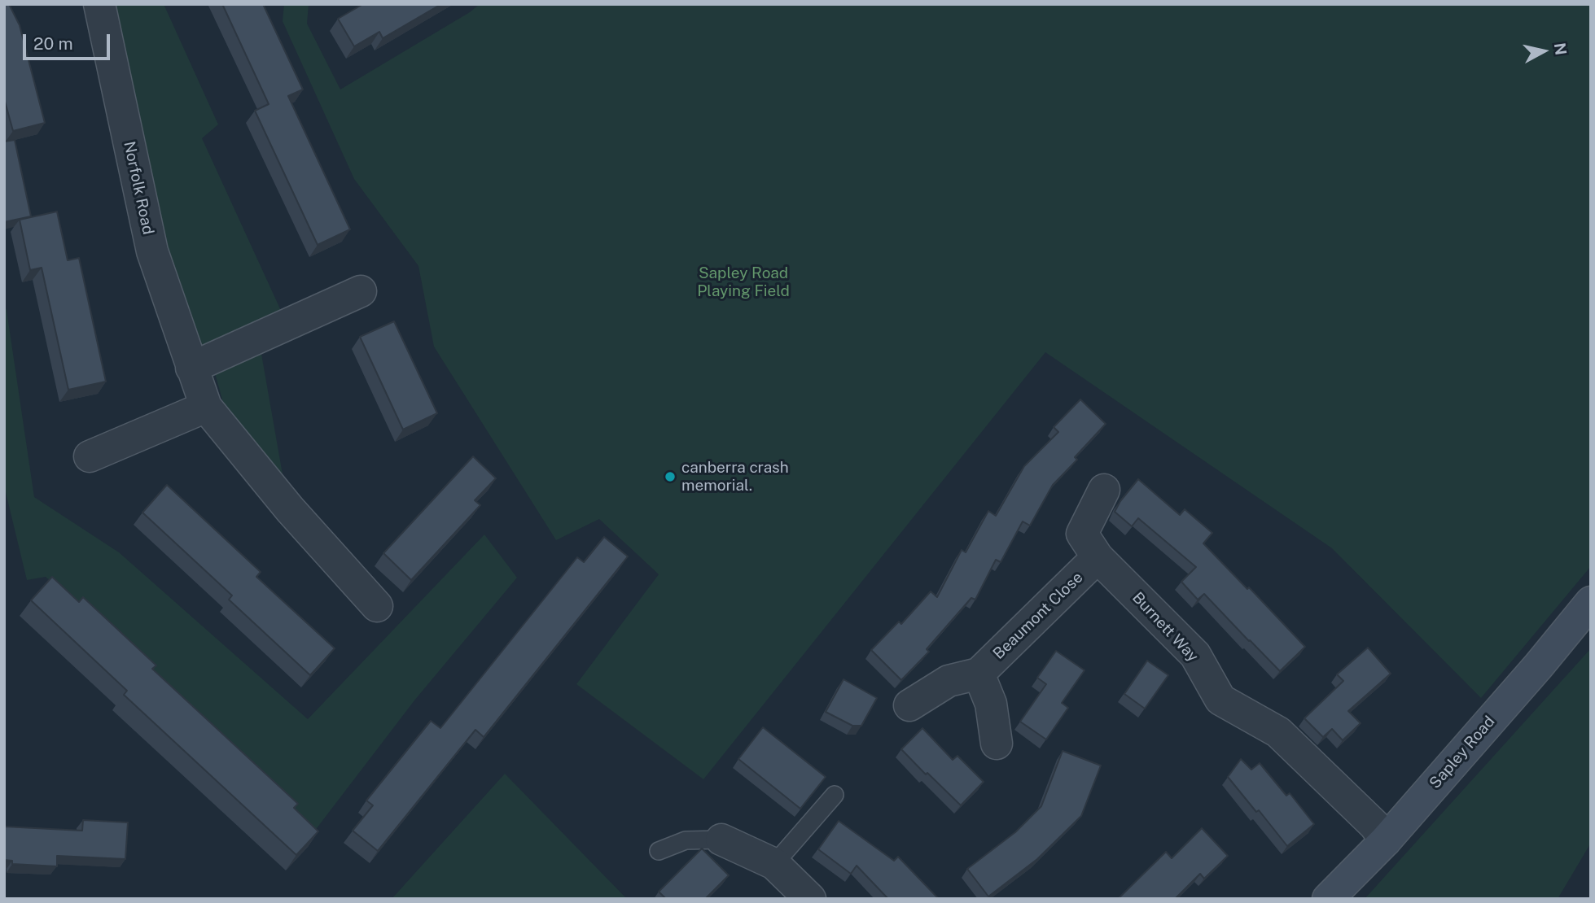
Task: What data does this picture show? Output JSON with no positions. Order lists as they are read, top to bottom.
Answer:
{
  "streets": {
    "street": [
      "Norfolk Road",
      "Beaumont Close",
      "Burnett Way",
      "Sapley Road"
    ]
  },
  "crossings": [
    ["Beaumont Close", "Burnett Way"],
    ["Burnett Way", "Sapley Road"]
  ],
  "parks": ["Sapley Road Playing Field"],
  "places": ["canberra crash memorial."],
  "scale_bar": "20 m",
  "north": "right"
}
